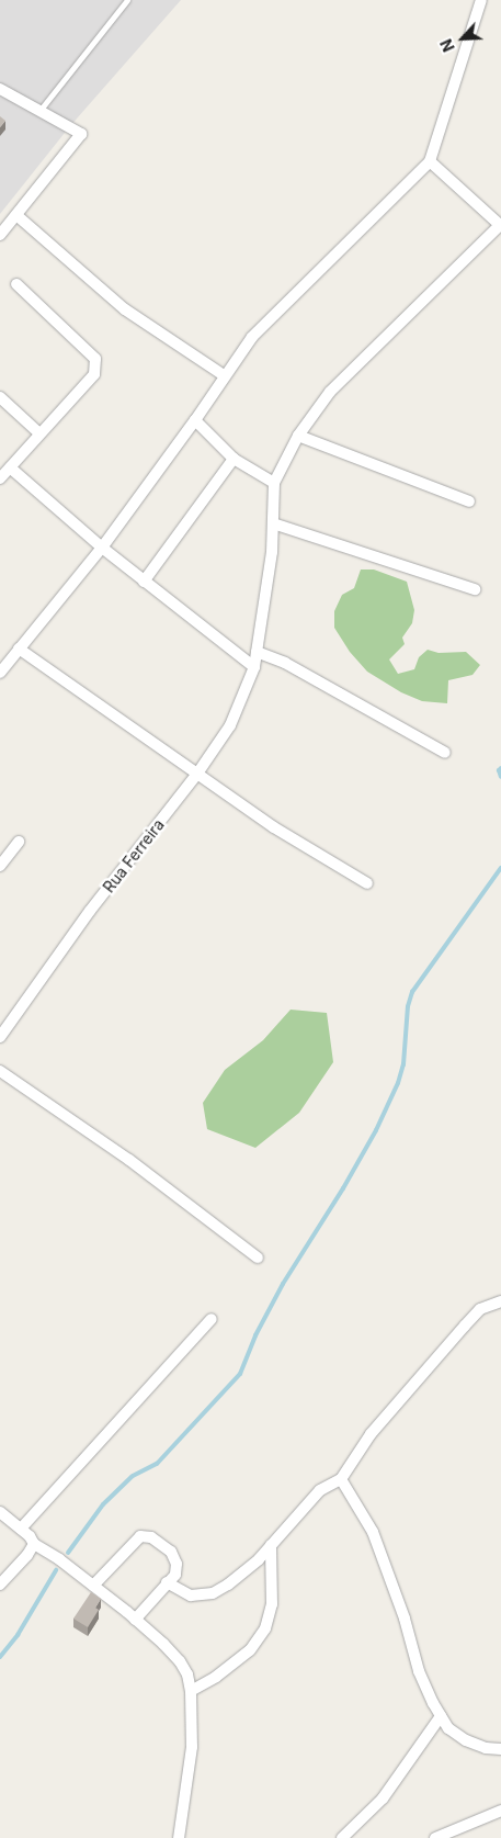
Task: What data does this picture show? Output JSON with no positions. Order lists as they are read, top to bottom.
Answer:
{
  "streets": {
    "street": ["Rua Ferreira"]
  },
  "north": "bottom left"
}
